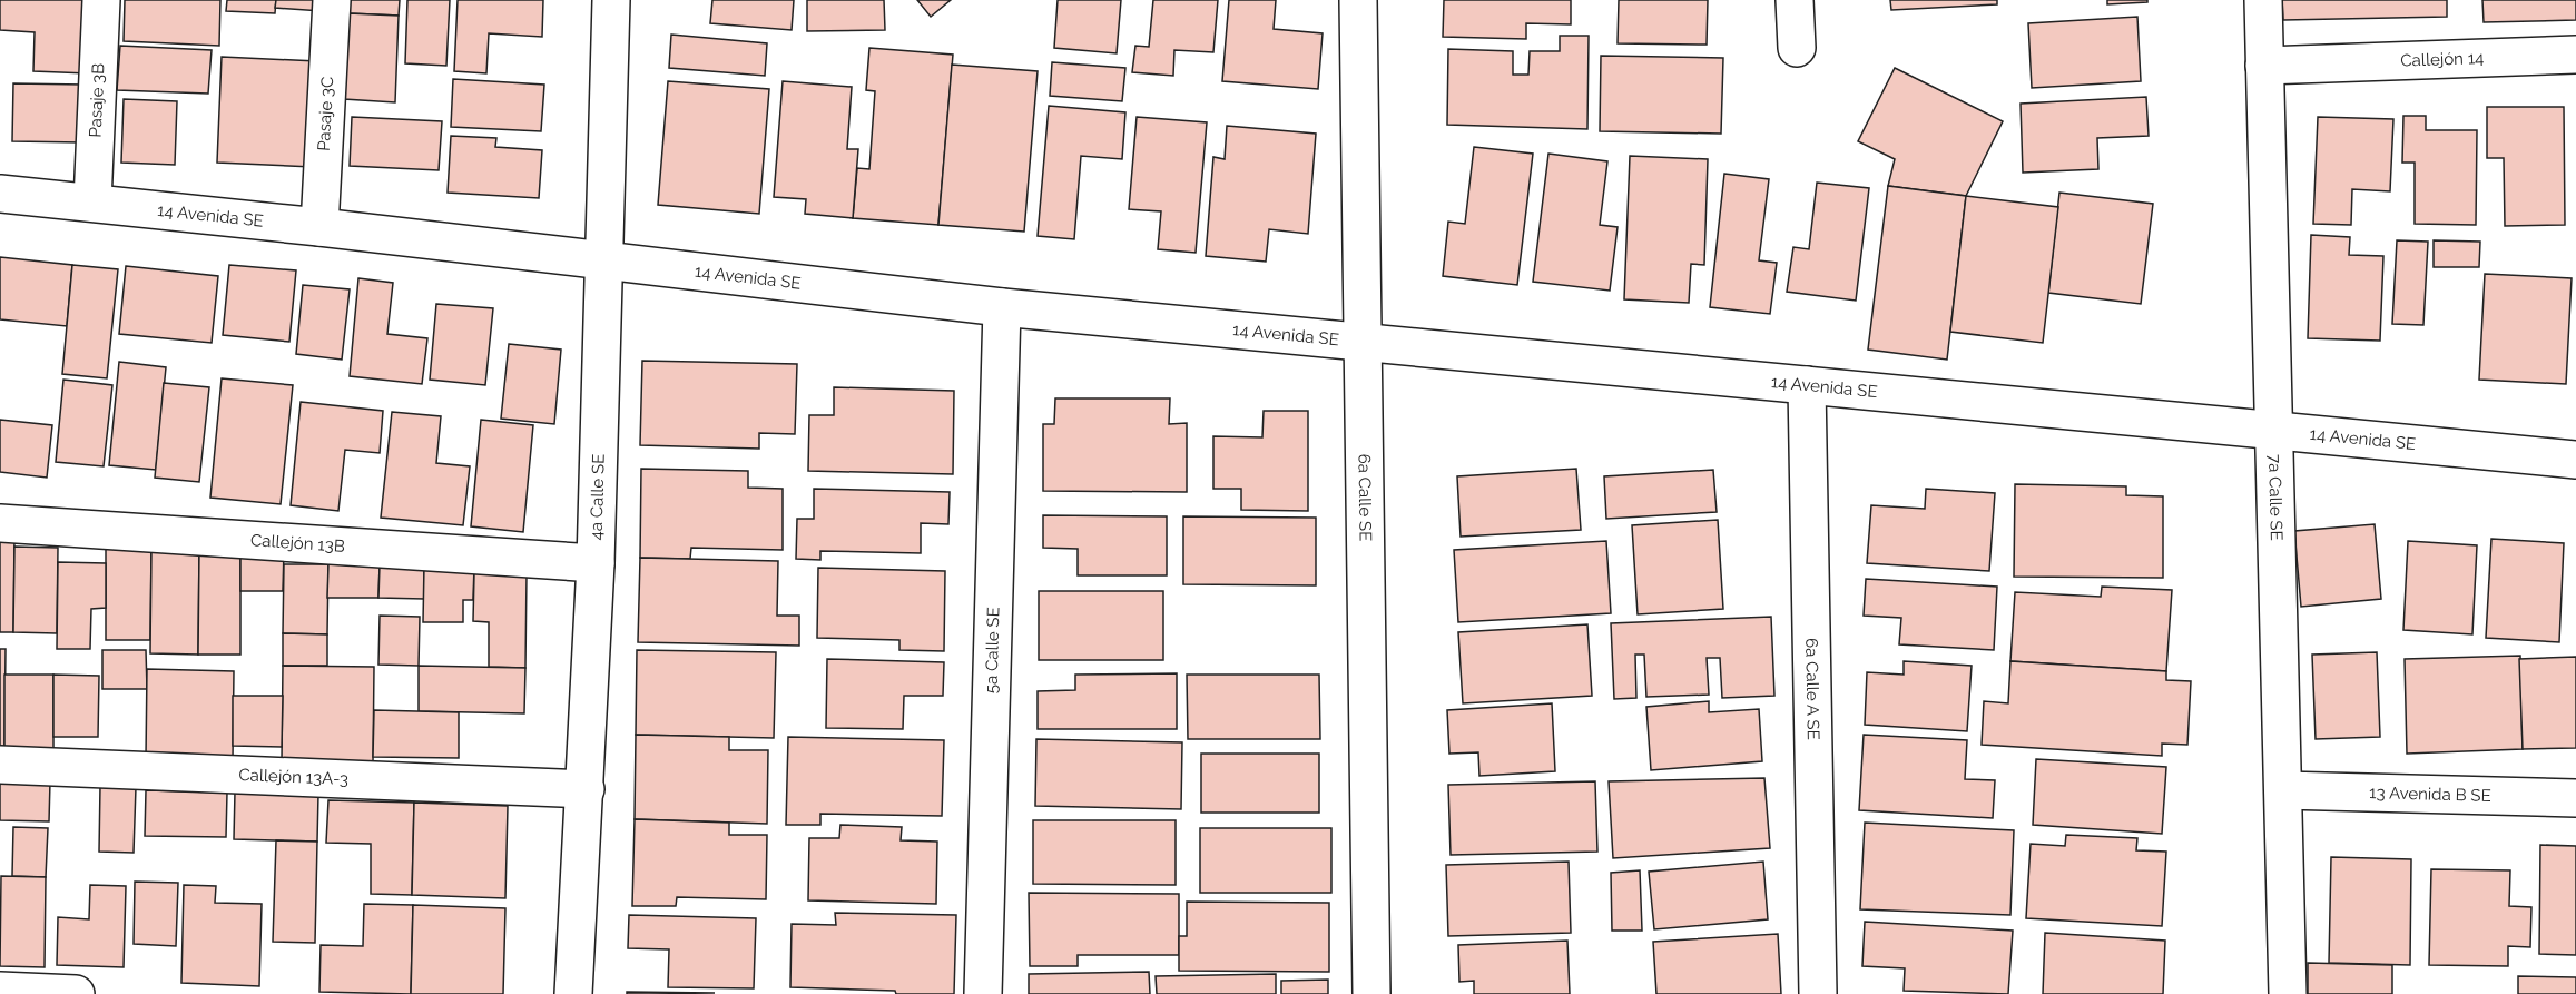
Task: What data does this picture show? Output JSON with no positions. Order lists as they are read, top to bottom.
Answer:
{
  "streets": {
    "street": [
      "Callejón 14",
      "Pasaje 3B",
      "Pasaje 3C",
      "14 Avenida SE",
      "6a Calle SE",
      "4a Calle SE",
      "7a Calle SE",
      "Callejón 13B",
      "5a Calle SE",
      "6a Calle A SE",
      "Callejón 13A-3",
      "13 Avenida B SE"
    ]
  },
  "crossings": [
    ["Callejón 14", "7a Calle SE"],
    ["Pasaje 3B", "14 Avenida SE"],
    ["Pasaje 3C", "14 Avenida SE"],
    ["14 Avenida SE", "6a Calle SE"],
    ["14 Avenida SE", "4a Calle SE"],
    ["14 Avenida SE", "7a Calle SE"],
    ["14 Avenida SE", "5a Calle SE"],
    ["14 Avenida SE", "6a Calle A SE"],
    ["4a Calle SE", "Callejón 13B"],
    ["4a Calle SE", "Callejón 13A-3"],
    ["7a Calle SE", "13 Avenida B SE"]
  ]
}
